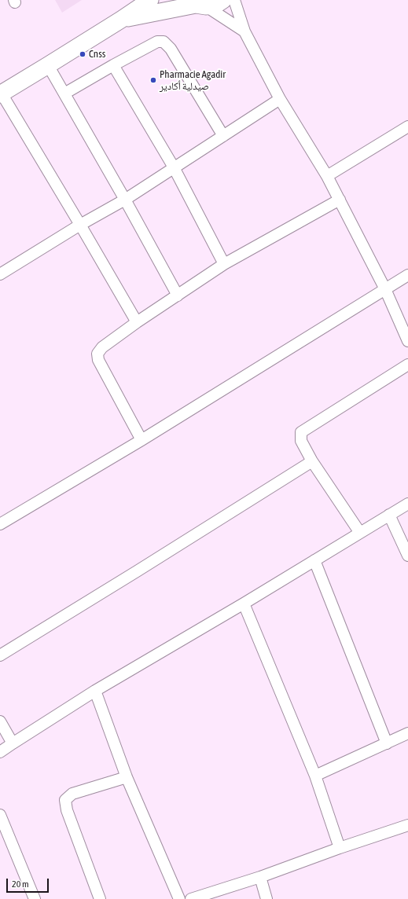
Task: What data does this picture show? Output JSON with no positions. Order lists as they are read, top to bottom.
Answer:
{
  "places": ["Cnss", "Pharmacie Agadir صيدلية أكادير"],
  "scale_bar": "20 m"
}
